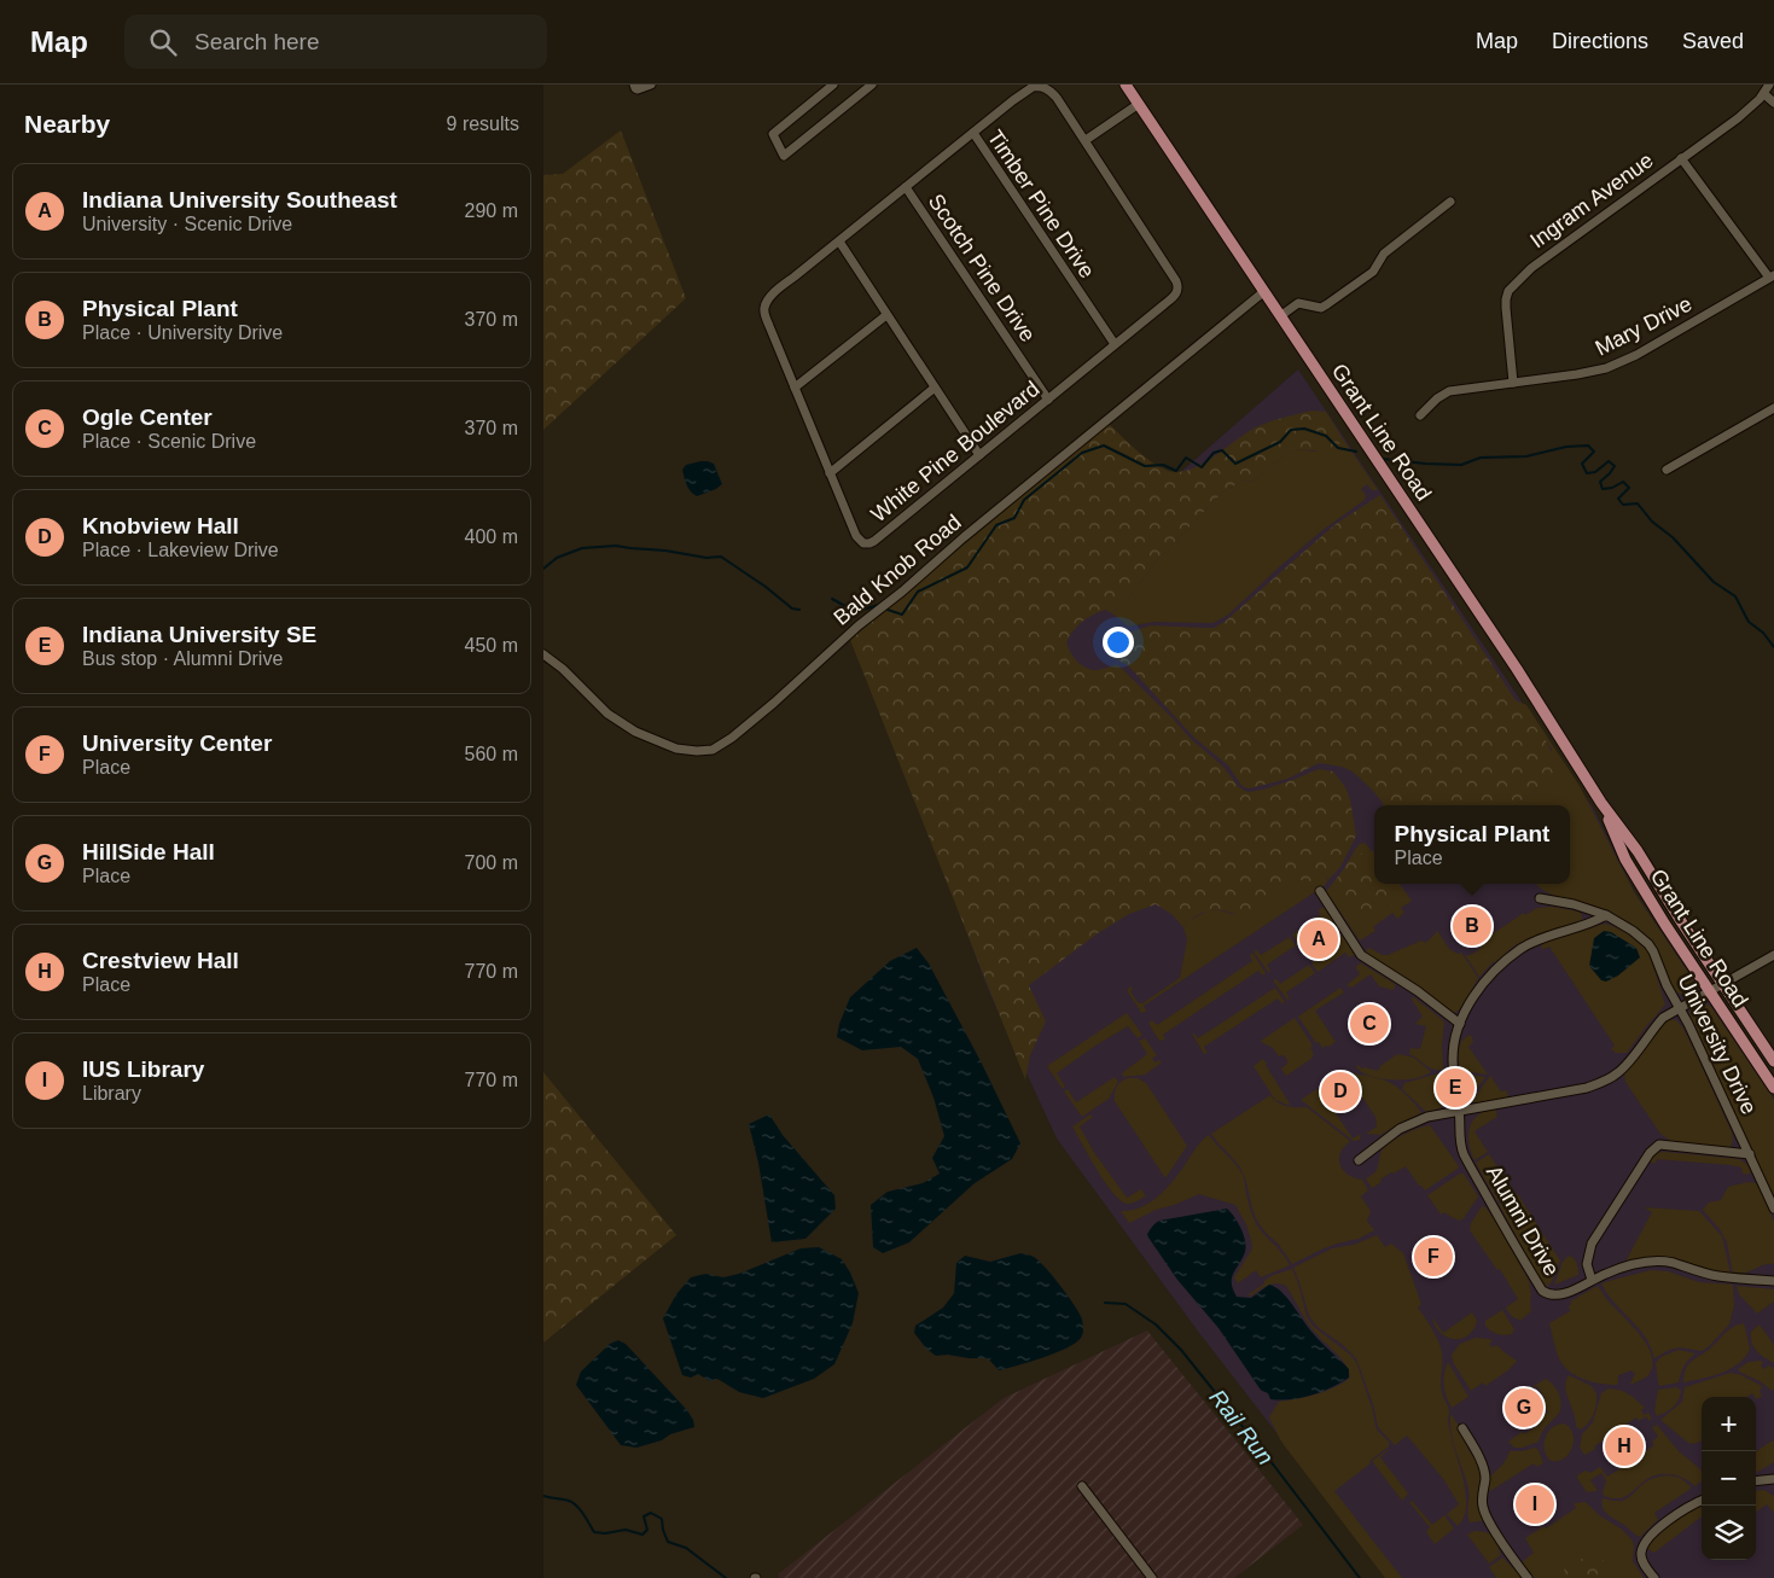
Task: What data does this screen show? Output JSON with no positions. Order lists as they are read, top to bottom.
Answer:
{
  "streets": {
    "main road": ["Grant Line Road"],
    "street": [
      "Ingram Avenue",
      "Timber Pine Drive",
      "Scotch Pine Drive",
      "Mary Drive",
      "White Pine Boulevard",
      "Bald Knob Road",
      "University Drive",
      "Alumni Drive"
    ]
  },
  "crossings": [
    ["Ingram Avenue", "Mary Drive"],
    ["Timber Pine Drive", "Scotch Pine Drive"],
    ["Timber Pine Drive", "White Pine Boulevard"],
    ["Scotch Pine Drive", "White Pine Boulevard"],
    ["Grant Line Road", "Bald Knob Road"],
    ["University Drive", "Alumni Drive"]
  ],
  "water": ["Rail Run"],
  "page": {
    "header": "Map",
    "search": "Search here",
    "nav": ["Map", "Directions", "Saved"],
    "heading": ["Nearby", "9 results"],
    "list": [
      {
        "mark": "A",
        "name": "Indiana University Southeast",
        "note": "University · Scenic Drive",
        "value": "290 m"
      },
      {
        "mark": "B",
        "name": "Physical Plant",
        "note": "Place · University Drive",
        "value": "370 m"
      },
      {
        "mark": "C",
        "name": "Ogle Center",
        "note": "Place · Scenic Drive",
        "value": "370 m"
      },
      {
        "mark": "D",
        "name": "Knobview Hall",
        "note": "Place · Lakeview Drive",
        "value": "400 m"
      },
      {
        "mark": "E",
        "name": "Indiana University SE",
        "note": "Bus stop · Alumni Drive",
        "value": "450 m"
      },
      {
        "mark": "F",
        "name": "University Center",
        "note": "Place",
        "value": "560 m"
      },
      {
        "mark": "G",
        "name": "HillSide Hall",
        "note": "Place",
        "value": "700 m"
      },
      {
        "mark": "H",
        "name": "Crestview Hall",
        "note": "Place",
        "value": "770 m"
      },
      {
        "mark": "I",
        "name": "IUS Library",
        "note": "Library",
        "value": "770 m"
      }
    ],
    "popup": ["Physical Plant", "Place"],
    "pins": [
      "B",
      "A",
      "C",
      "E",
      "D",
      "F",
      "G",
      "H",
      "I"
    ],
    "map_buttons": ["+", "−"]
  }
}
